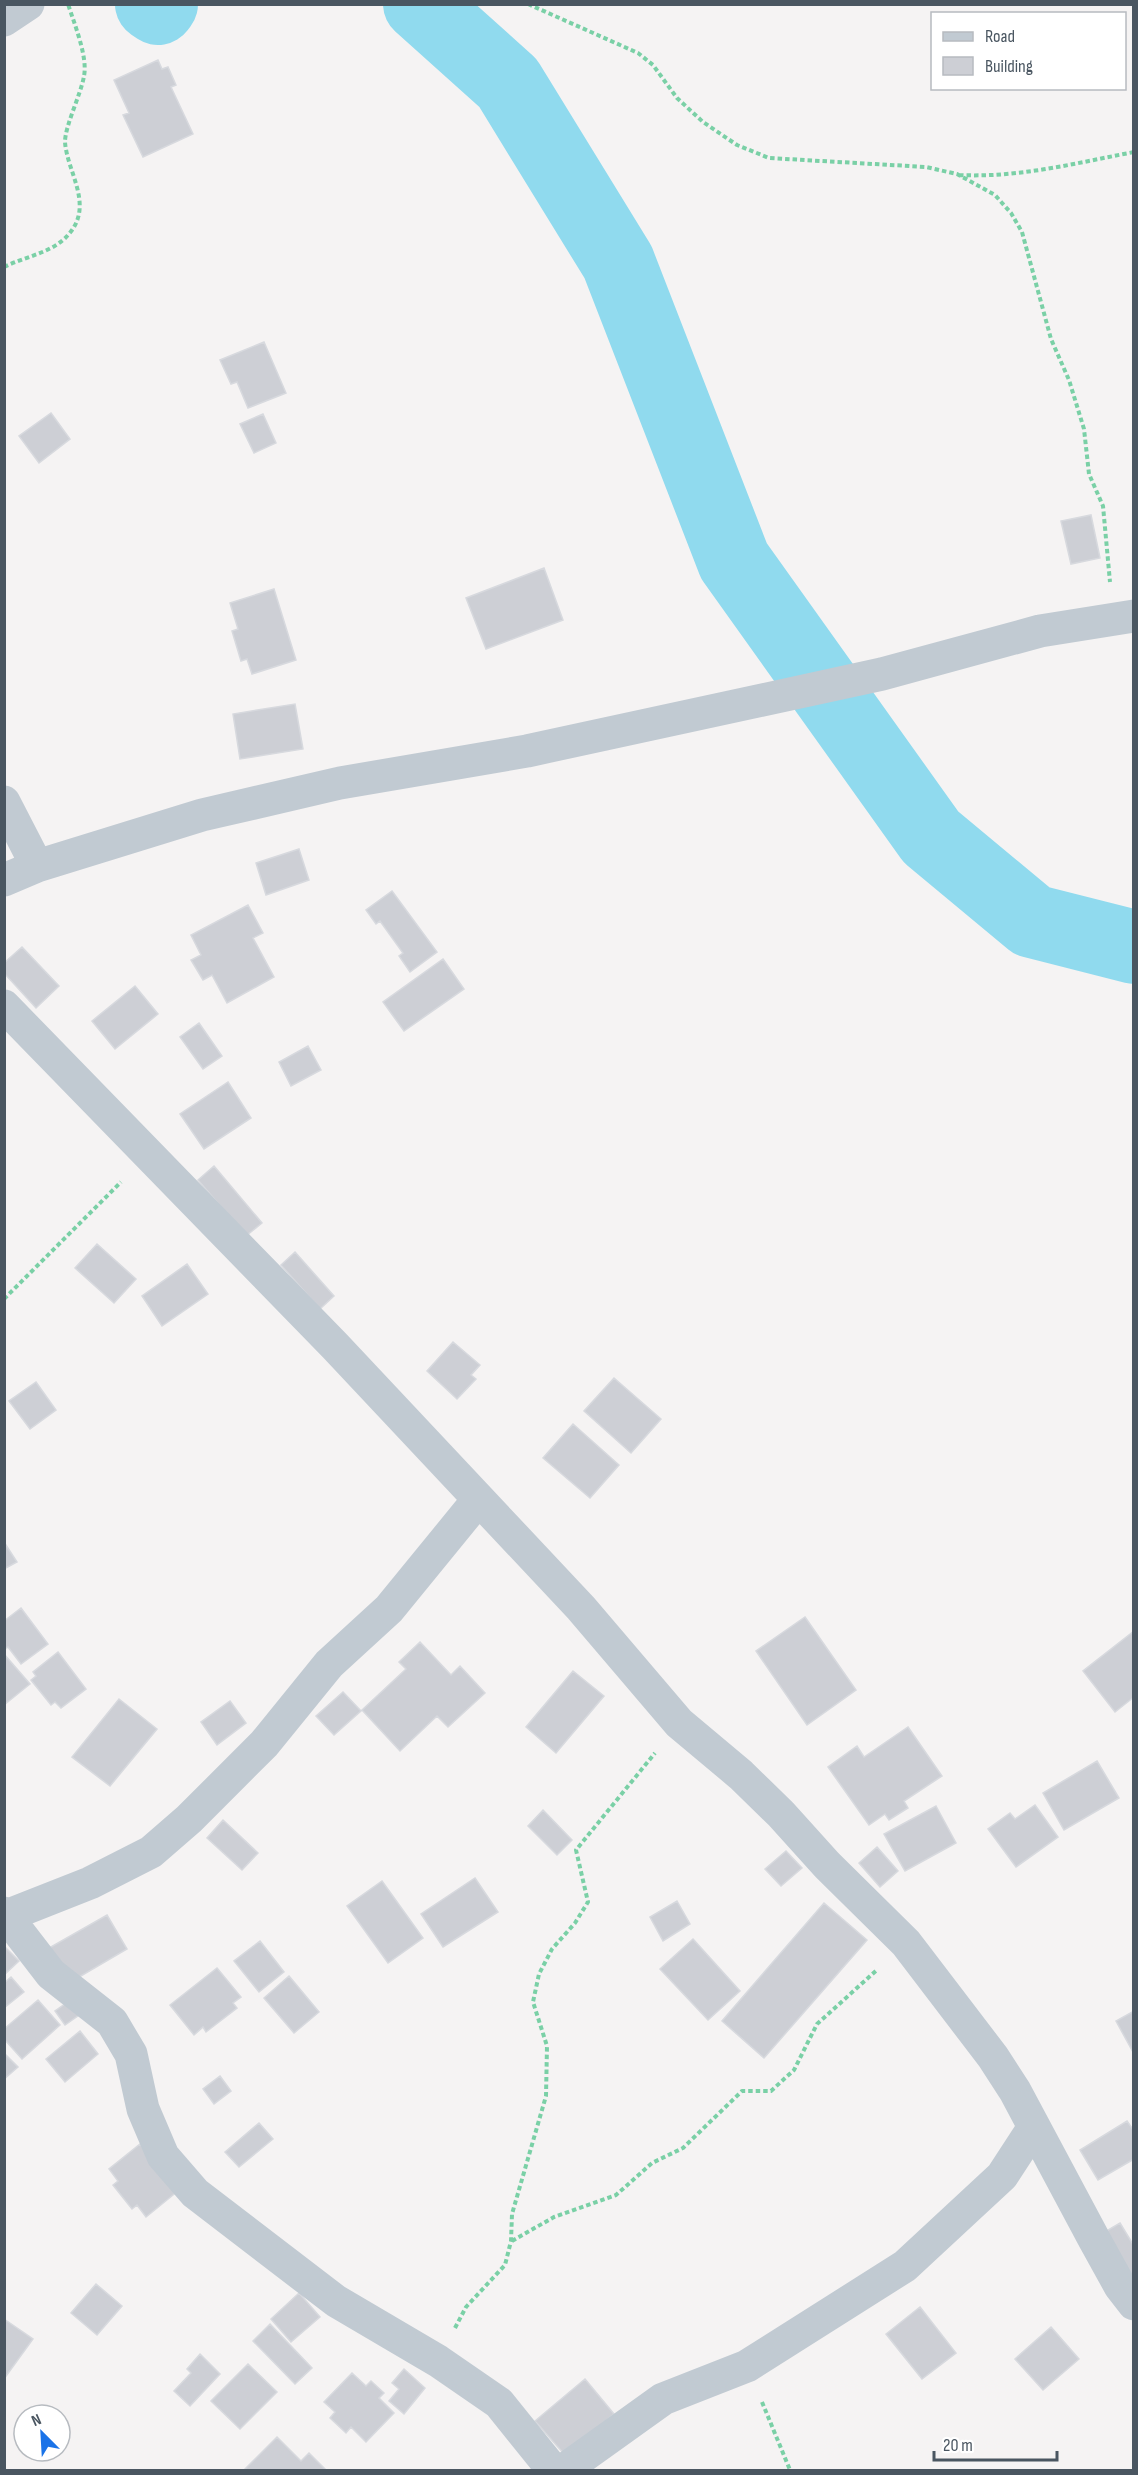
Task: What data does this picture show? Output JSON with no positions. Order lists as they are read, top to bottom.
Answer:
{
  "legend": ["Road", "Building"],
  "scale_bar": "20 m",
  "north": "top left"
}
